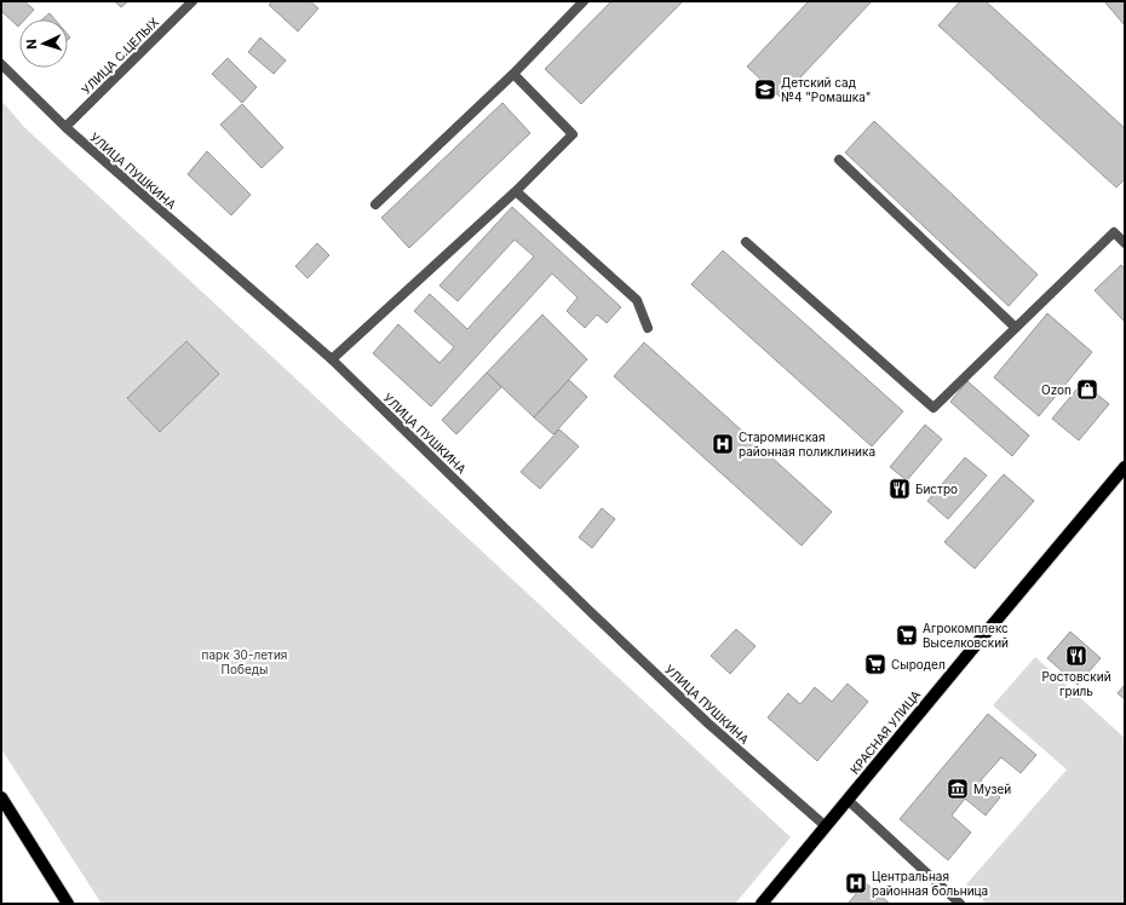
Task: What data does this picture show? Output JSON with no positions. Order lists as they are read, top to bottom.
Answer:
{
  "streets": {
    "main road": ["КРАСНАЯ УЛИЦА"],
    "street": ["УЛИЦА С.ЦЕЛЫХ", "УЛИЦА ПУШКИНА"]
  },
  "crossings": [
    ["УЛИЦА С.ЦЕЛЫХ", "УЛИЦА ПУШКИНА"],
    ["УЛИЦА ПУШКИНА", "КРАСНАЯ УЛИЦА"]
  ],
  "parks": ["парк 30-летия Победы"],
  "places": {
    "school or university": ["Детский сад №4 \"Ромашка\""],
    "shop": ["Ozon"],
    "hospital": ["Староминская районная поликлиника", "Центральная районная больница"],
    "restaurant": ["Бистро", "Ростовский гриль"],
    "supermarket": ["Агрокомплекс Выселковский", "Сыродел"],
    "museum": ["Музей"]
  },
  "north": "left"
}
